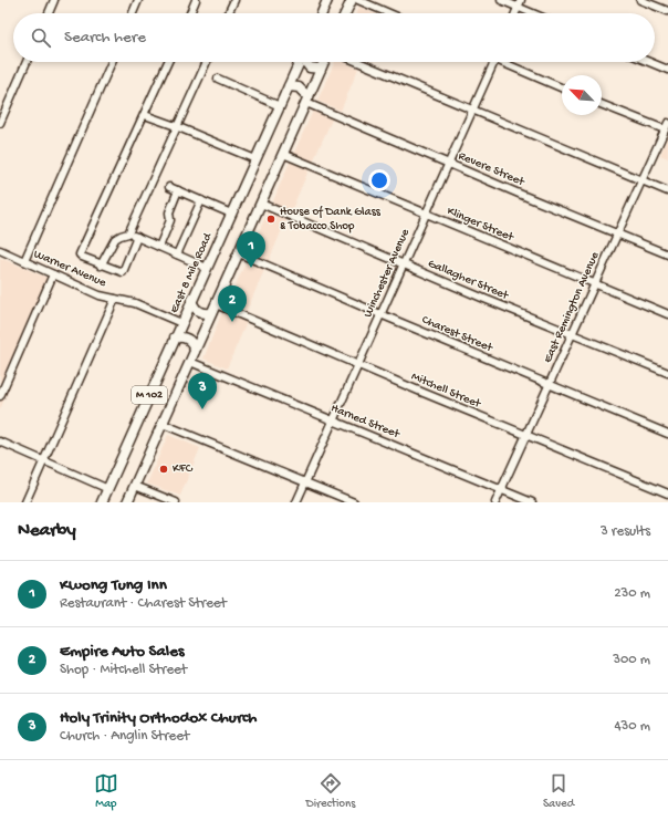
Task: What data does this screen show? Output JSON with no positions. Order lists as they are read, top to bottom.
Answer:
{
  "streets": {
    "highway": ["East 8 Mile Road", "M 102"],
    "street": [
      "Revere Street",
      "Klinger Street",
      "Warner Avenue",
      "Winchester Avenue",
      "Gallagher Street",
      "East Remington Avenue",
      "Charest Street",
      "Mitchell Street",
      "Harned Street"
    ]
  },
  "crossings": [
    ["Revere Street", "Winchester Avenue"],
    ["Revere Street", "East Remington Avenue"],
    ["Revere Street", "M 102"],
    ["Klinger Street", "Winchester Avenue"],
    ["Klinger Street", "East Remington Avenue"],
    ["Klinger Street", "M 102"],
    ["Warner Avenue", "East 8 Mile Road"],
    ["Winchester Avenue", "Gallagher Street"],
    ["Winchester Avenue", "Charest Street"],
    ["Winchester Avenue", "Mitchell Street"],
    ["Winchester Avenue", "Harned Street"],
    ["Gallagher Street", "East Remington Avenue"],
    ["Gallagher Street", "M 102"],
    ["East Remington Avenue", "Charest Street"],
    ["East Remington Avenue", "Mitchell Street"],
    ["East Remington Avenue", "Harned Street"],
    ["Charest Street", "M 102"],
    ["Mitchell Street", "M 102"],
    ["M 102", "Harned Street"]
  ],
  "places": ["House of Dank Glass & Tobacco Shop", "KFC"],
  "north": "top left",
  "page": {
    "search": "Search here",
    "pins": ["1", "2", "3"],
    "heading": ["Nearby", "3 results"],
    "list": [
      {
        "mark": "1",
        "name": "Kwong Tung Inn",
        "note": "Restaurant · Charest Street",
        "value": "230 m"
      },
      {
        "mark": "2",
        "name": "Empire Auto Sales",
        "note": "Shop · Mitchell Street",
        "value": "300 m"
      },
      {
        "mark": "3",
        "name": "Holy Trinity Orthodox Church",
        "note": "Church · Anglin Street",
        "value": "430 m"
      }
    ],
    "nav": ["Map", "Directions", "Saved"]
  }
}
